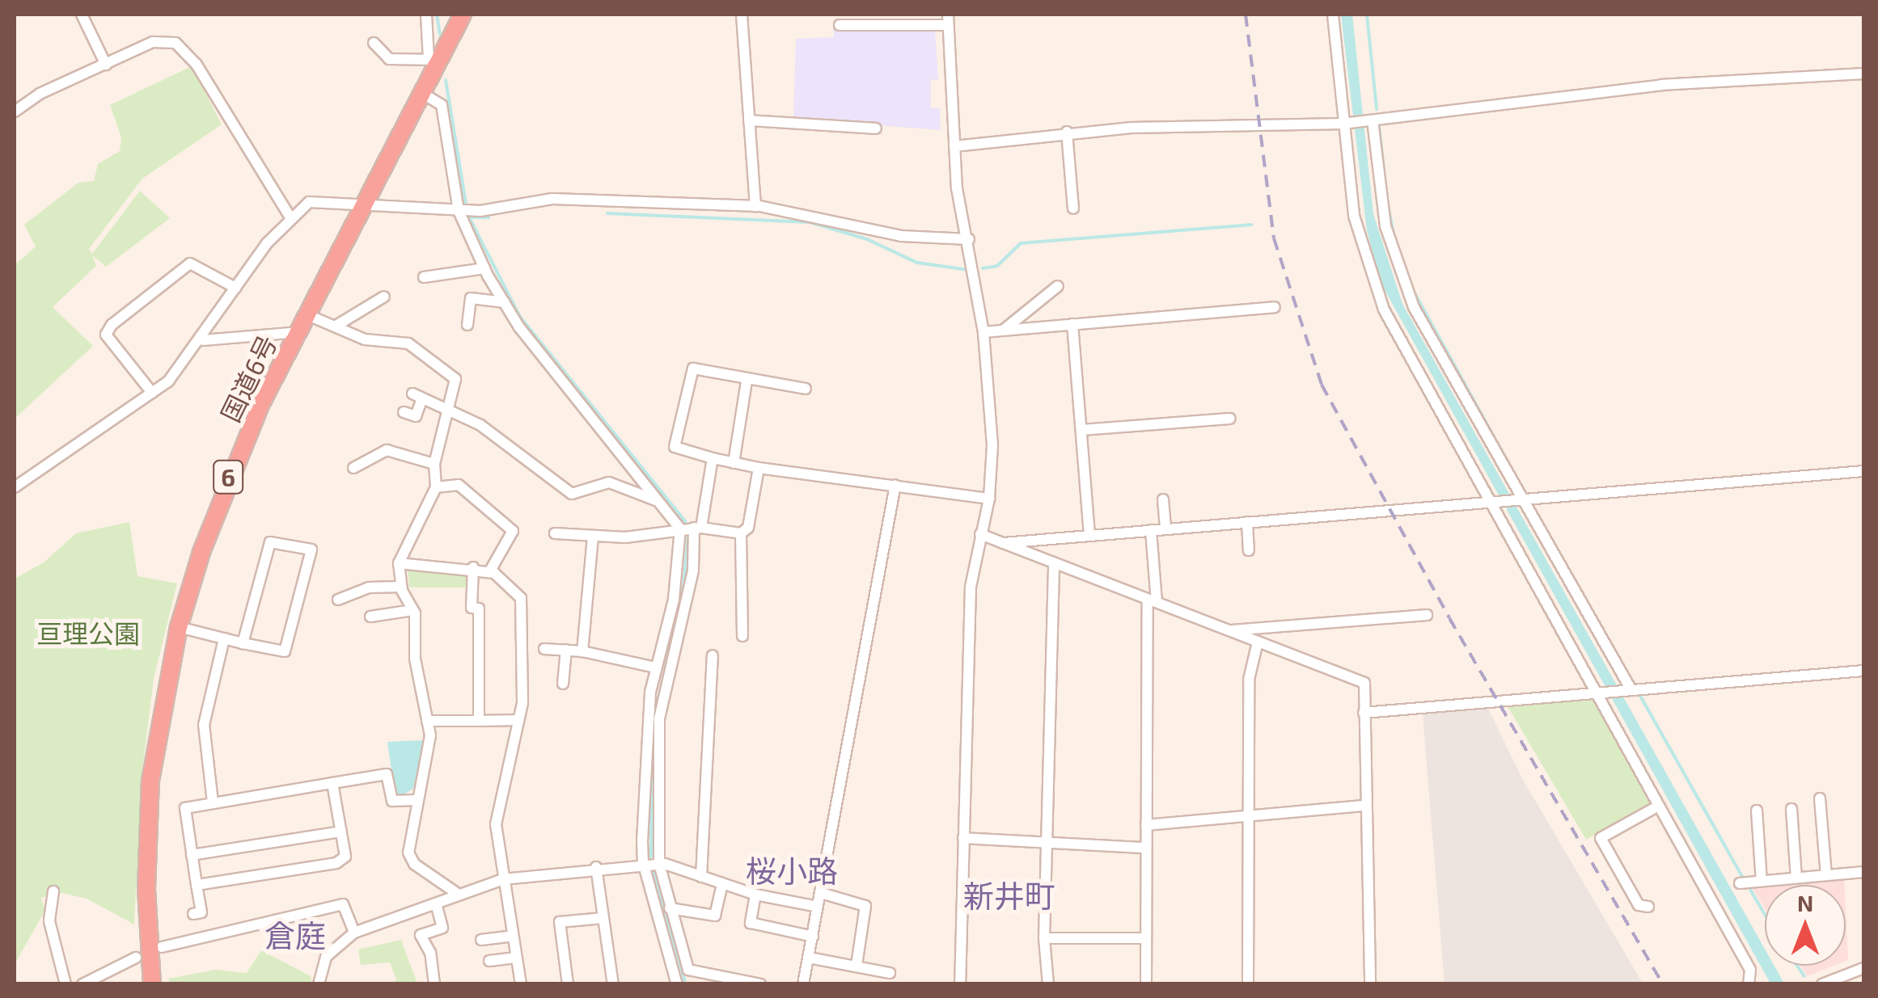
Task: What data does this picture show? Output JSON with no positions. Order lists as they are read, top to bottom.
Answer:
{
  "streets": {
    "highway": ["国道6号", "6"]
  },
  "districts": ["桜小路", "新井町", "倉庭"],
  "parks": ["亘理公園"],
  "north": "top"
}
